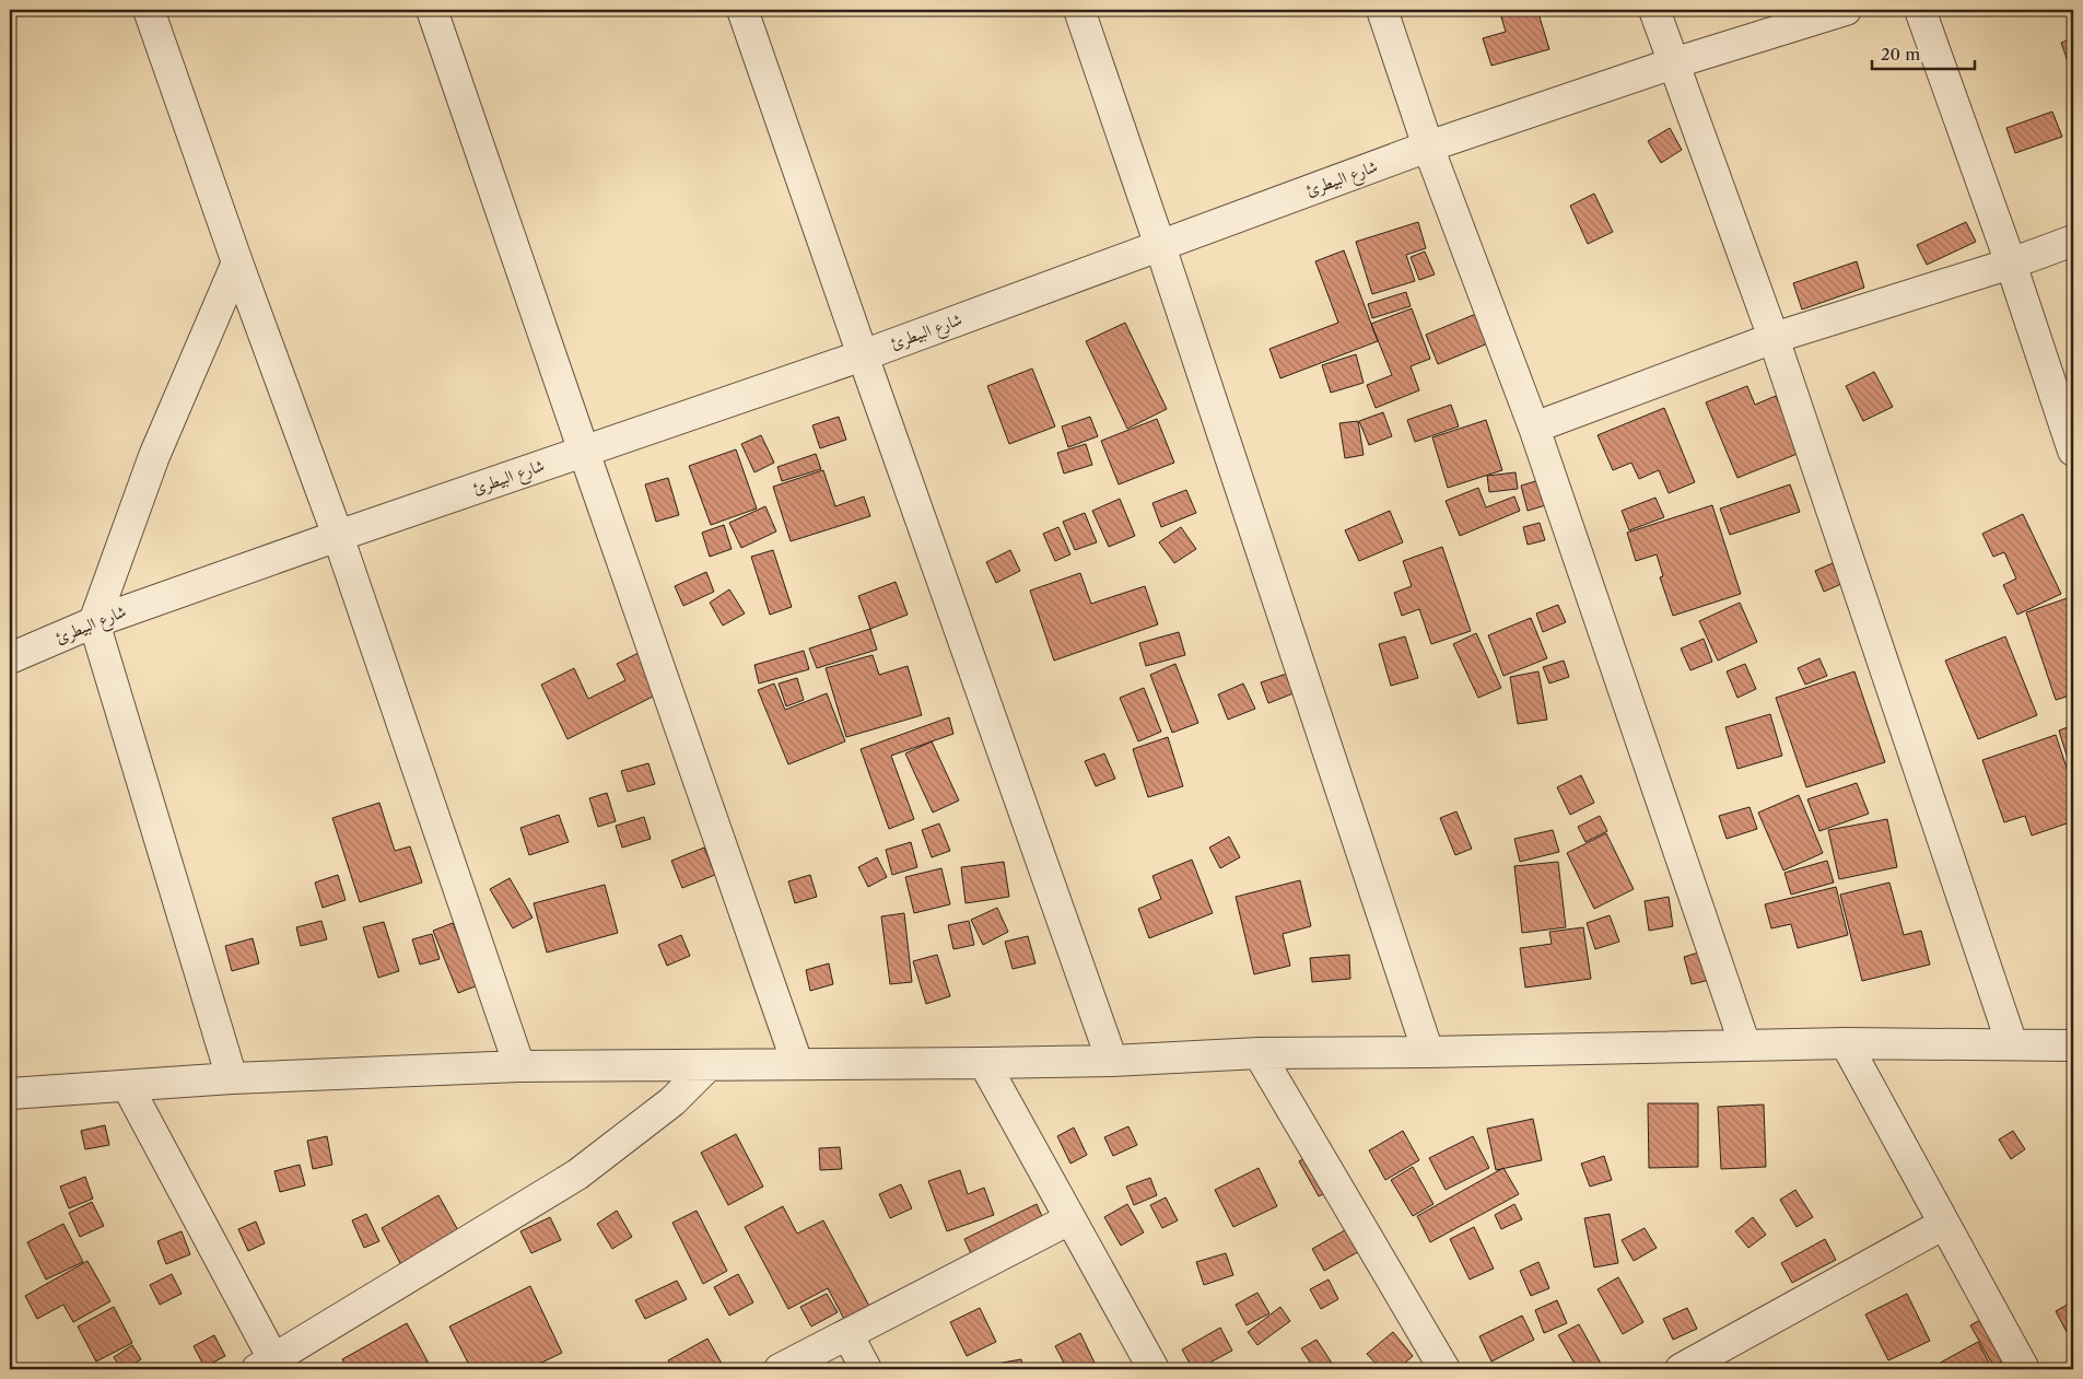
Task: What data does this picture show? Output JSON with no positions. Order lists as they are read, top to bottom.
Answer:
{
  "streets": {
    "street": ["شارع البيطرئ"]
  },
  "scale_bar": "20 m"
}
